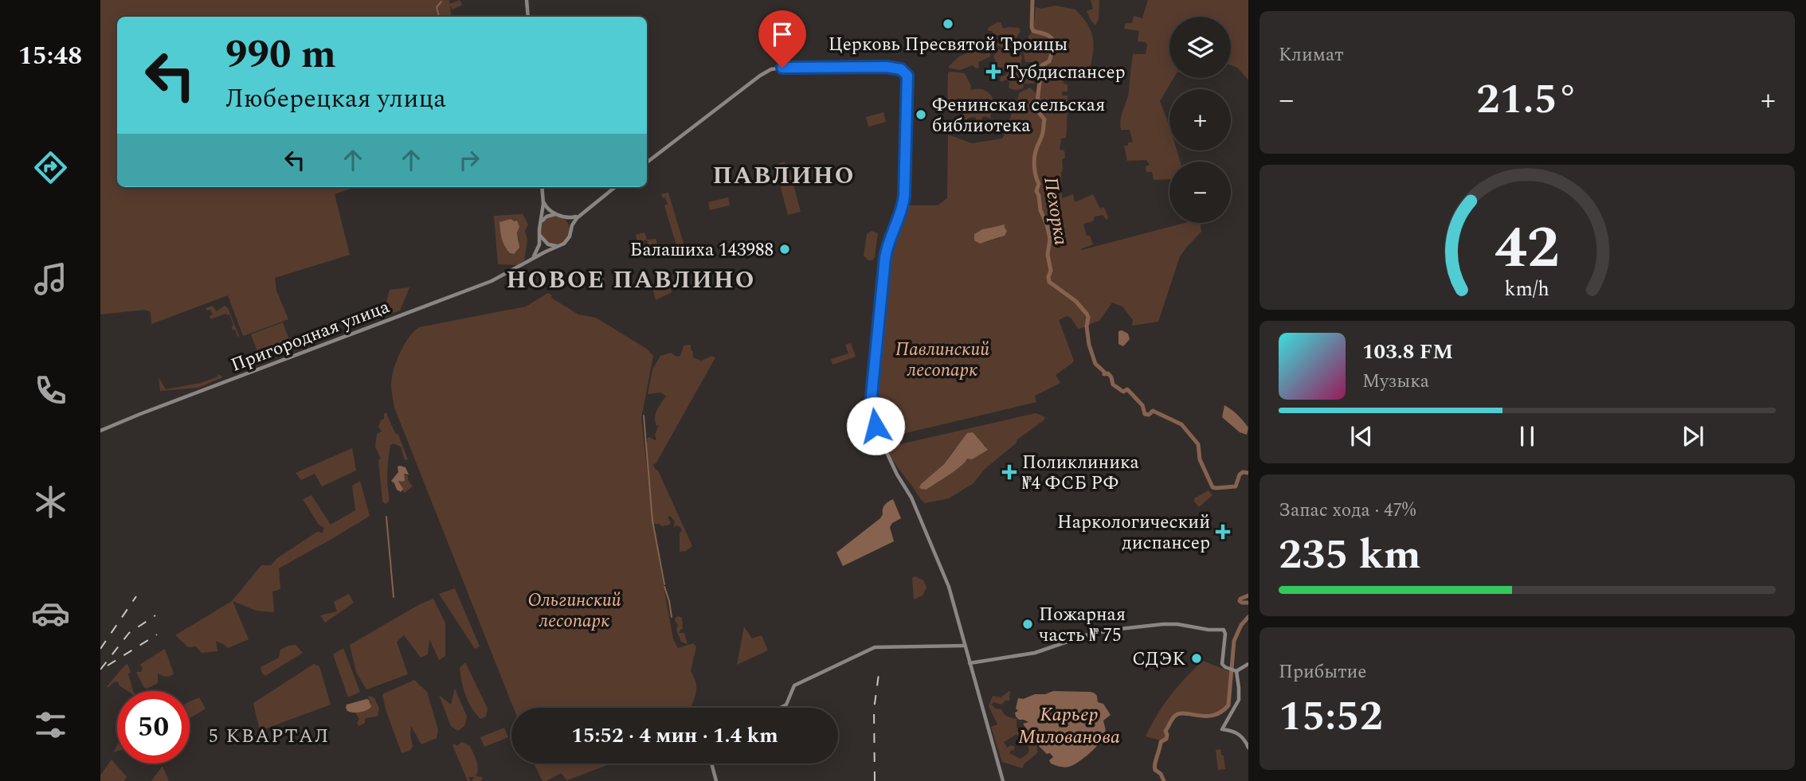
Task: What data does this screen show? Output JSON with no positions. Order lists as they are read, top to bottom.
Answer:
{
  "streets": {
    "main road": ["Пригородная улица"]
  },
  "districts": ["ПАВЛИНО", "НОВОЕ ПАВЛИНО", "5 КВАРТАЛ"],
  "water": ["Пехорка", "Карьер Милованова"],
  "parks": ["Павлинский лесопарк", "Ольгинский лесопарк"],
  "places": {
    "other": [
      "Церковь Пресвятой Троицы",
      "Фенинская сельская библиотека",
      "Балашиха 143988",
      "Пожарная часть № 75",
      "СДЭК"
    ],
    "health": ["Тубдиспансер", "Поликлиника №4 ФСБ РФ", "Наркологический диспансер"]
  },
  "page": {
    "tabs": "15:48",
    "tile": [
      "Климат",
      ["Запас хода · 47%", "235 km"],
      ["Прибытие", "15:52"]
    ],
    "map_buttons": ["+", "−"],
    "turn": ["990 m", "Люберецкая улица"],
    "heat": ["−", "21.5°", "+"],
    "song": ["103.8 FM", "Музыка"],
    "limit": "50",
    "trip": "15:52 · 4 мин · 1.4 km",
    "gauge": ["42", "km/h"]
  }
}
